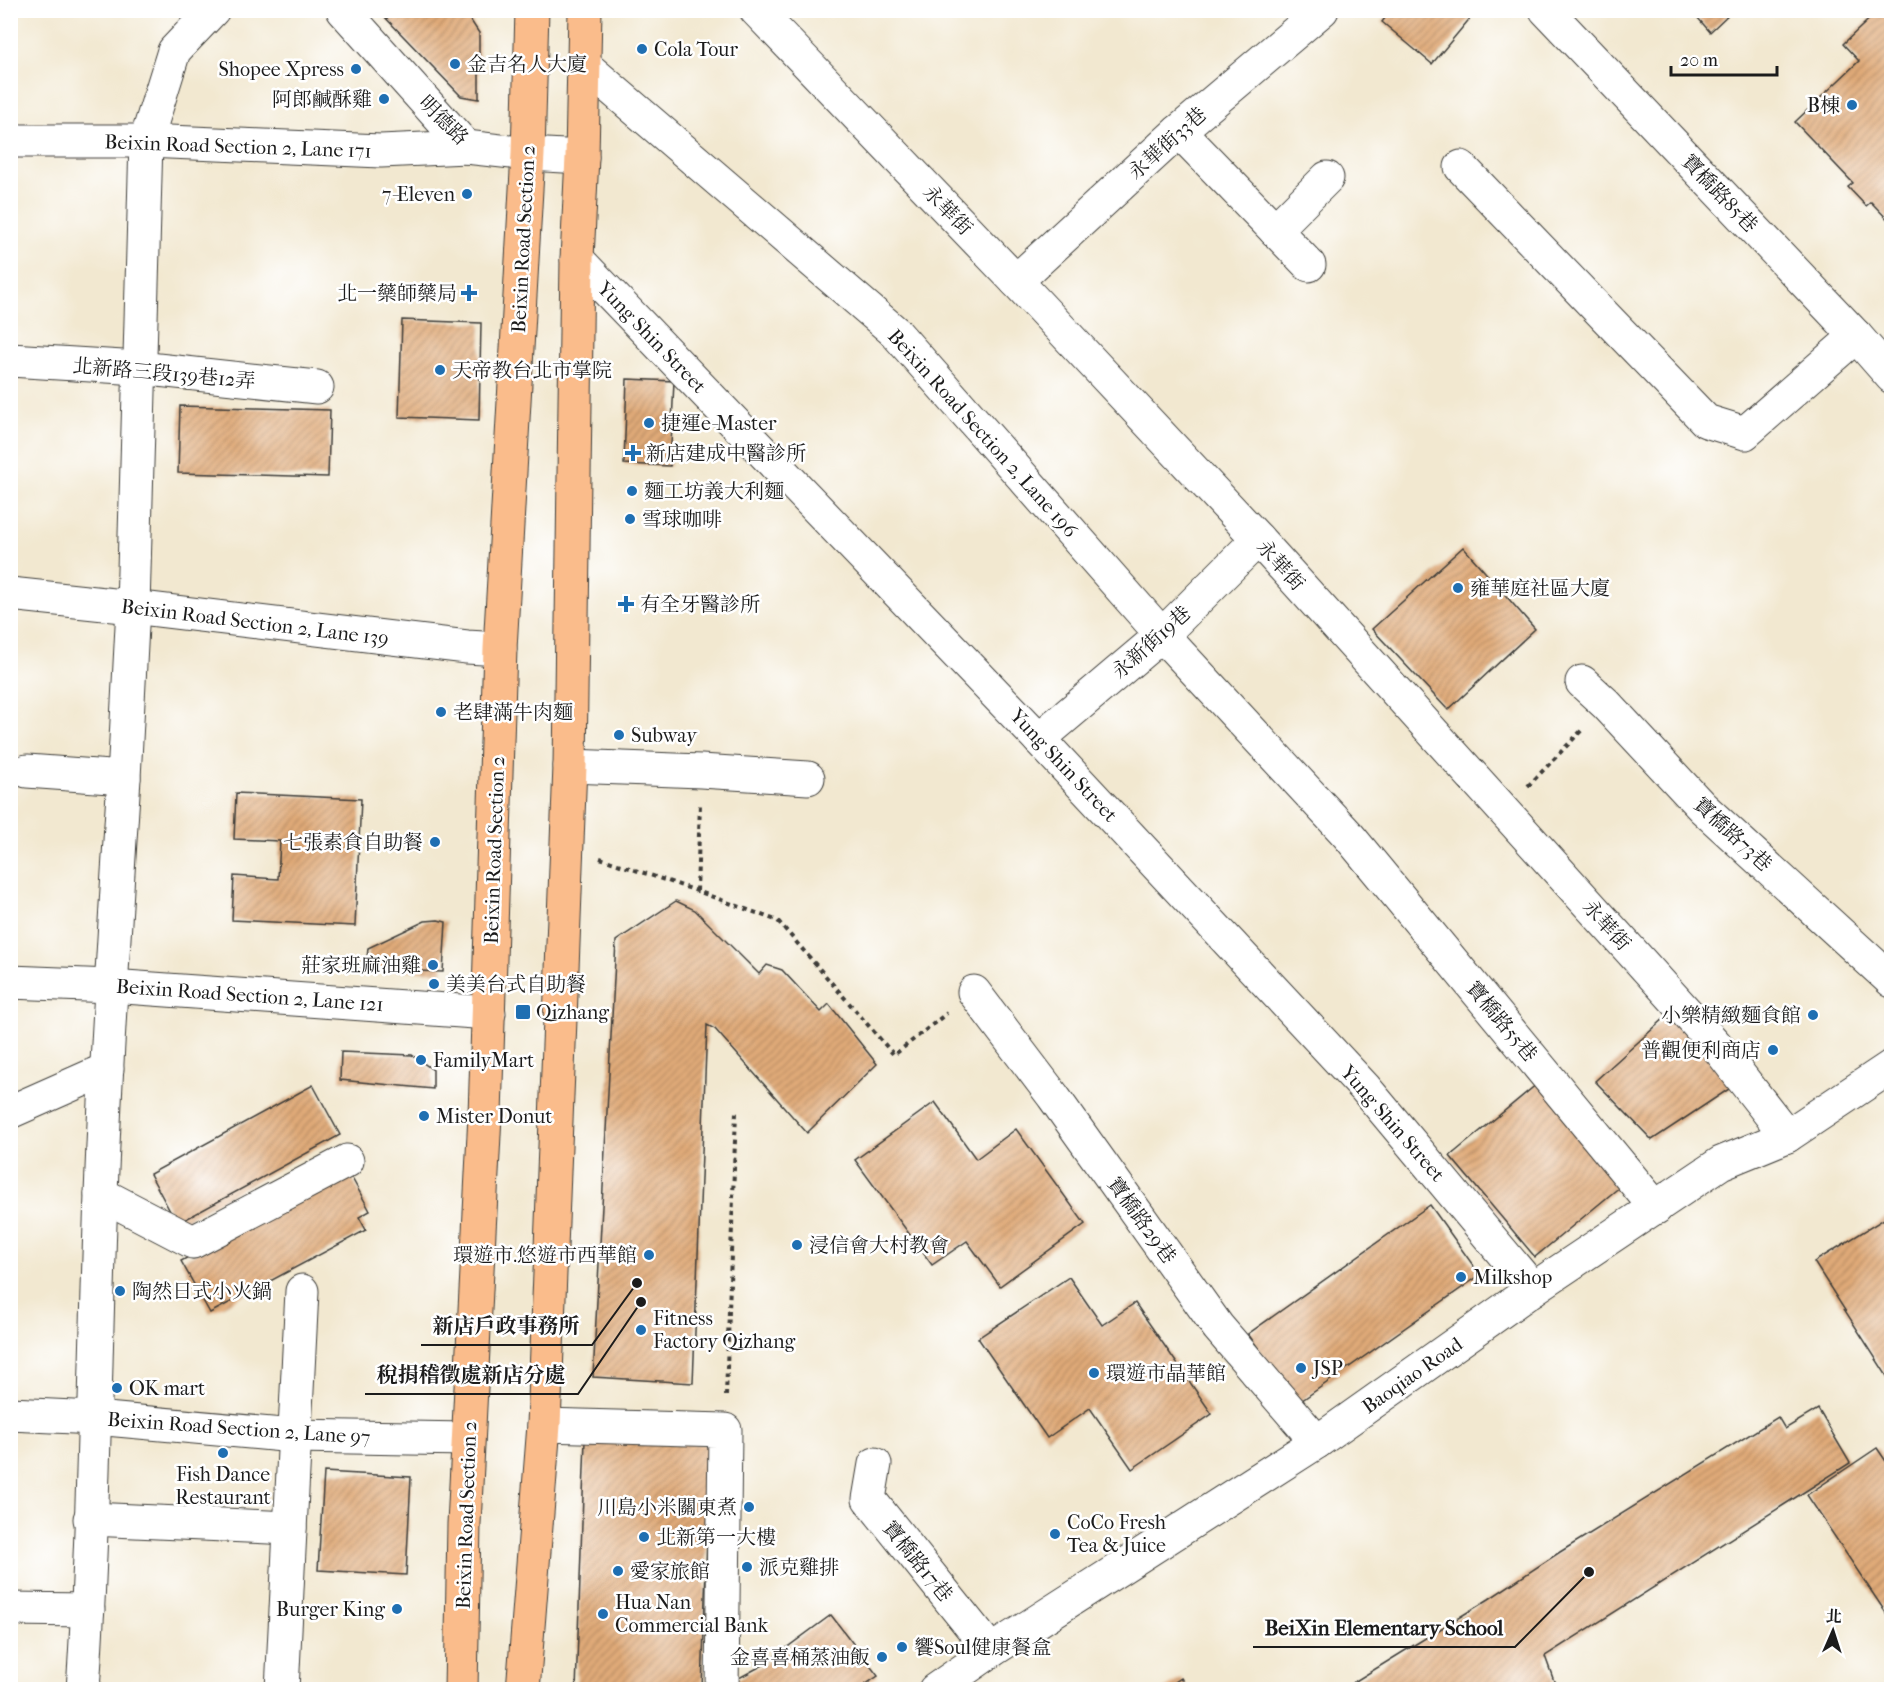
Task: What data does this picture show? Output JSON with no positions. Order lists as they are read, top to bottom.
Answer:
{
  "streets": {
    "main road": ["Beixin Road Section 2"],
    "street": [
      "明德路",
      "永華街33巷",
      "Beixin Road Section 2, Lane 171",
      "寶橋路85巷",
      "永華街",
      "Yung Shin Street",
      "北新路三段139巷12弄",
      "Beixin Road Section 2, Lane 196",
      "Beixin Road Section 2, Lane 139",
      "永新街19巷",
      "寶橋路73巷",
      "Beixin Road Section 2, Lane 121",
      "寶橋路55巷",
      "寶橋路29巷",
      "Baoqiao Road",
      "Beixin Road Section 2, Lane 97",
      "寶橋路17巷"
    ]
  },
  "crossings": [
    ["明德路", "Beixin Road Section 2, Lane 171"],
    ["明德路", "Beixin Road Section 2"],
    ["永華街33巷", "永華街"],
    ["永華街", "永新街19巷"],
    ["永華街", "Baoqiao Road"],
    ["Beixin Road Section 2", "Beixin Road Section 2, Lane 139"],
    ["Beixin Road Section 2", "Beixin Road Section 2, Lane 121"],
    ["Beixin Road Section 2", "Beixin Road Section 2, Lane 97"],
    ["Yung Shin Street", "永新街19巷"],
    ["Yung Shin Street", "Baoqiao Road"],
    ["Beixin Road Section 2, Lane 196", "永新街19巷"],
    ["Beixin Road Section 2, Lane 196", "寶橋路55巷"],
    ["寶橋路55巷", "Baoqiao Road"],
    ["寶橋路29巷", "Baoqiao Road"],
    ["Baoqiao Road", "寶橋路17巷"]
  ],
  "places": {
    "other": [
      "Cola Tour",
      "金吉名人大廈",
      "Shopee Xpress",
      "阿郎鹹酥雞",
      "B棟",
      "7-Eleven",
      "天帝教台北市掌院",
      "捷運e-Master",
      "麵工坊義大利麵",
      "雪球咖啡",
      "雍華庭社區大廈",
      "老肆滿牛肉麵",
      "Subway",
      "七張素食自助餐",
      "莊家班麻油雞",
      "美美台式自助餐",
      "小樂精緻麵食館",
      "普觀便利商店",
      "FamilyMart",
      "Mister Donut",
      "浸信會大村教會",
      "環遊市.悠遊市西華館",
      "Milkshop",
      "新店戶政事務所",
      "陶然日式小火鍋",
      "稅捐稽徵處新店分處",
      "Fitness Factory Qizhang",
      "JSP",
      "環遊市晶華館",
      "OK mart",
      "Fish Dance Restaurant",
      "川島小米關東煮",
      "CoCo Fresh Tea & Juice",
      "北新第一大樓",
      "派克雞排",
      "愛家旅館",
      "BeiXin Elementary School",
      "Burger King",
      "Hua Nan Commercial Bank",
      "饗Soul健康餐盒",
      "金喜喜桶蒸油飯"
    ],
    "health": ["北一藥師藥局", "新店建成中醫診所", "有全牙醫診所"],
    "transit": ["Qizhang"]
  },
  "scale_bar": "20 m",
  "north": "top"
}
